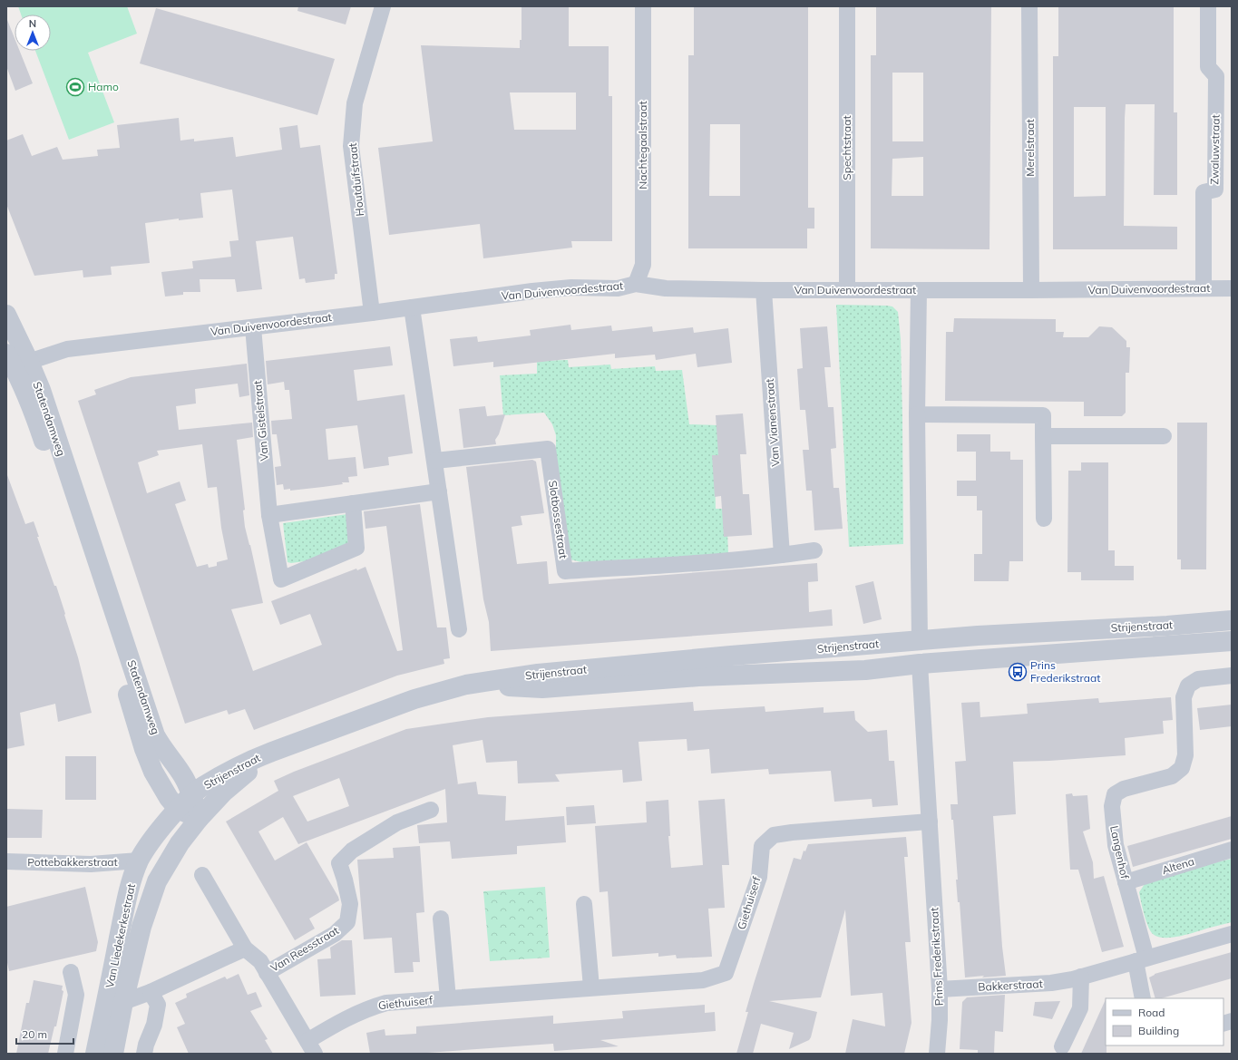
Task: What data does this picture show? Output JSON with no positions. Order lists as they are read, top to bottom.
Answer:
{
  "streets": {
    "street": [
      "Nachtegaalstraat",
      "Spechtstraat",
      "Merelstraat",
      "Zwaluwstraat",
      "Houtduifstraat",
      "Van Duivenvoordestraat",
      "Statendamweg",
      "Van Gistelstraat",
      "Van Vianenstraat",
      "Slotbossestraat",
      "Strijenstraat",
      "Langenhof",
      "Pottebakkerstraat",
      "Altena",
      "Giethuiserf",
      "Van Liedekerkestraat",
      "Van Reesstraat",
      "Prins Frederikstraat",
      "Bakkerstraat"
    ]
  },
  "crossings": [
    ["Nachtegaalstraat", "Van Duivenvoordestraat"],
    ["Spechtstraat", "Van Duivenvoordestraat"],
    ["Merelstraat", "Van Duivenvoordestraat"],
    ["Zwaluwstraat", "Van Duivenvoordestraat"],
    ["Houtduifstraat", "Van Duivenvoordestraat"],
    ["Van Duivenvoordestraat", "Statendamweg"],
    ["Van Duivenvoordestraat", "Van Gistelstraat"],
    ["Van Duivenvoordestraat", "Van Vianenstraat"],
    ["Statendamweg", "Strijenstraat"],
    ["Statendamweg", "Van Liedekerkestraat"],
    ["Van Vianenstraat", "Slotbossestraat"],
    ["Strijenstraat", "Van Liedekerkestraat"],
    ["Strijenstraat", "Prins Frederikstraat"],
    ["Langenhof", "Altena"],
    ["Langenhof", "Bakkerstraat"],
    ["Pottebakkerstraat", "Van Liedekerkestraat"],
    ["Giethuiserf", "Van Reesstraat"],
    ["Giethuiserf", "Prins Frederikstraat"],
    ["Prins Frederikstraat", "Bakkerstraat"]
  ],
  "places": {
    "sports": ["Hamo"],
    "bus stop": ["Prins Frederikstraat"]
  },
  "legend": ["Road", "Building"],
  "scale_bar": "20 m",
  "north": "top"
}
